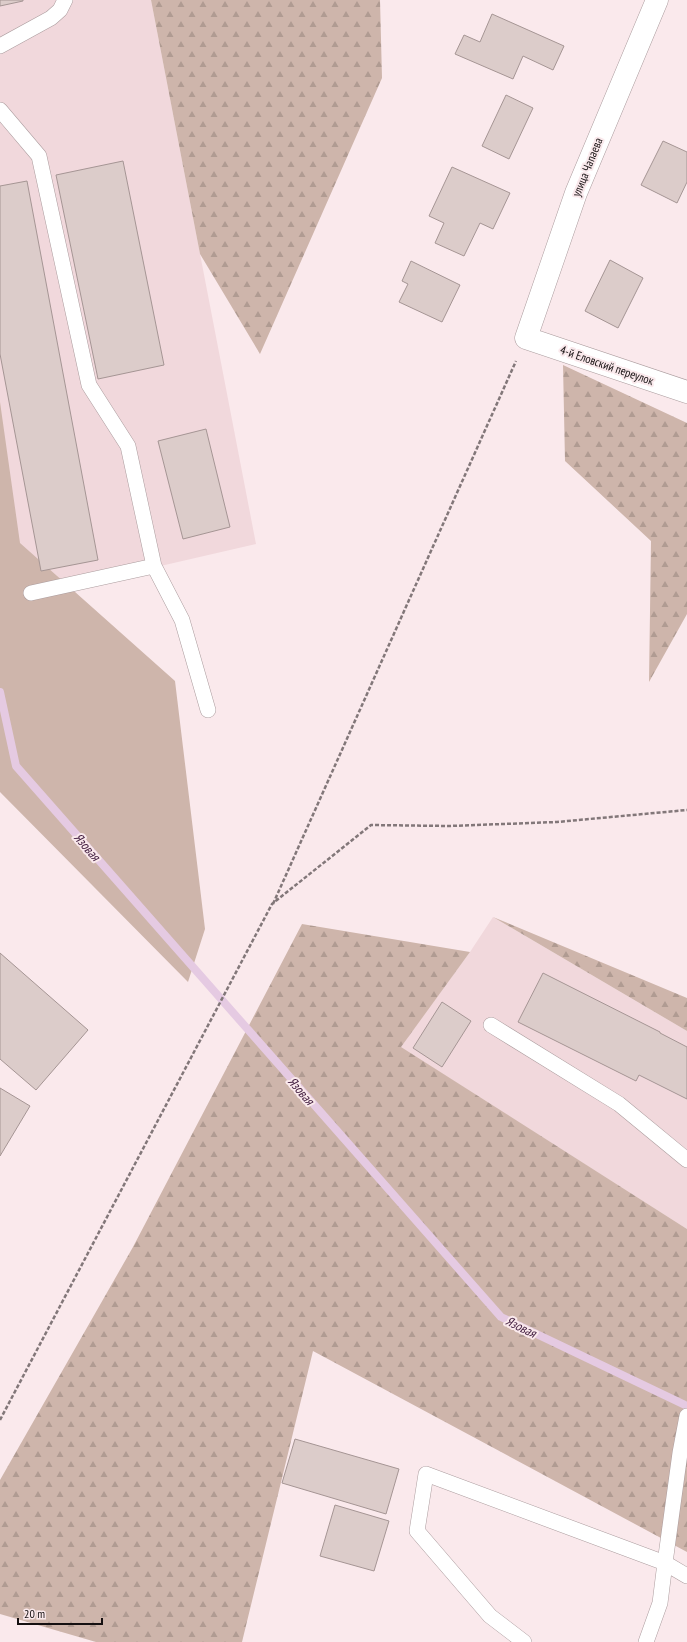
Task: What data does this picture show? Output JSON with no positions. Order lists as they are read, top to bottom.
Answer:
{
  "streets": {
    "street": ["улица Чапаева", "4-й Еловский переулок"]
  },
  "crossings": [
    ["улица Чапаева", "4-й Еловский переулок"]
  ],
  "water": ["Язовая"],
  "scale_bar": "20 m"
}
